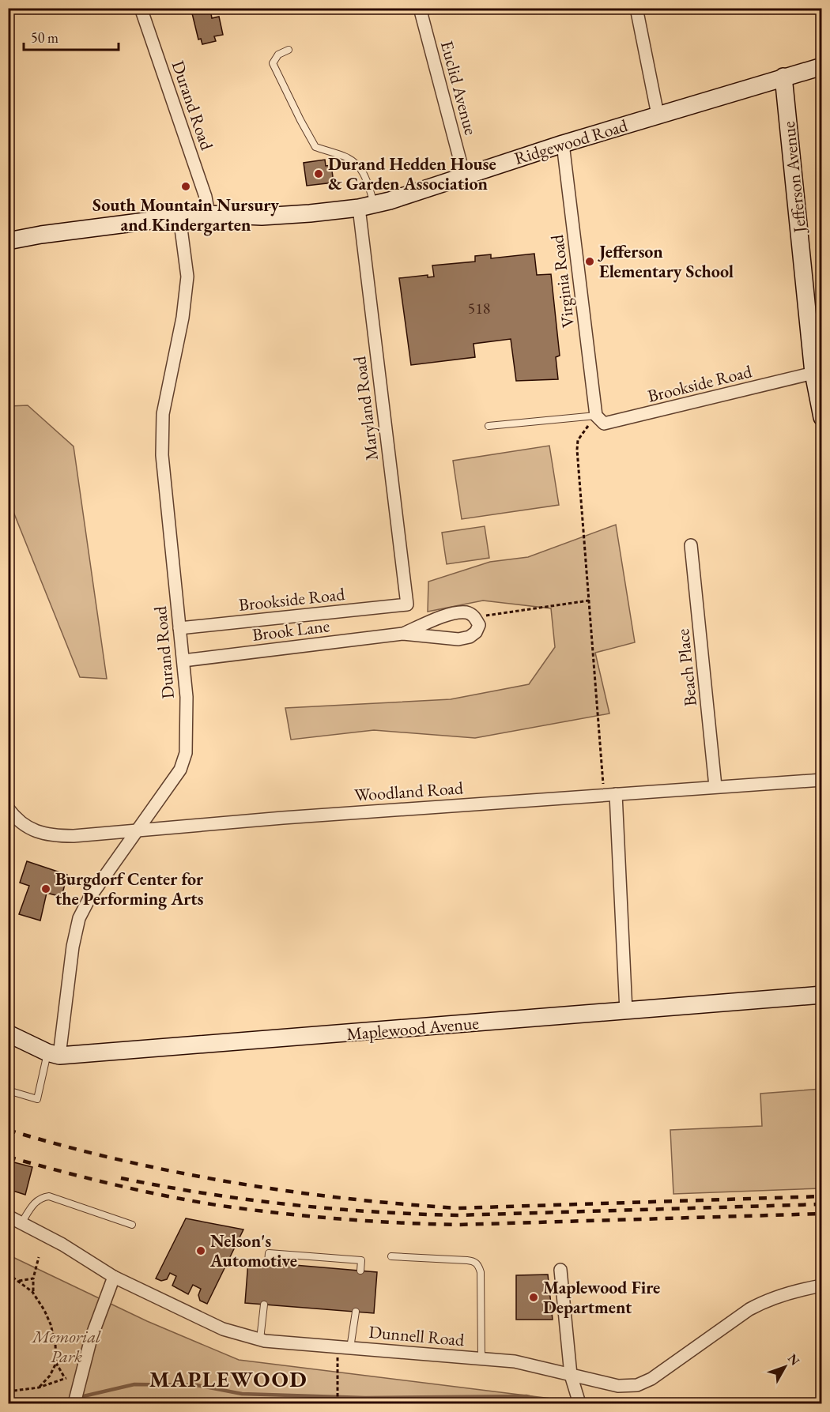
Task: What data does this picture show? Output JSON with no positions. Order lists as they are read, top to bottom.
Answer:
{
  "streets": {
    "street": [
      "Euclid Avenue",
      "Durand Road",
      "Ridgewood Road",
      "Jefferson Avenue",
      "Virginia Road",
      "Brookside Road",
      "Maryland Road",
      "Brook Lane",
      "Beach Place",
      "Woodland Road",
      "Maplewood Avenue",
      "Dunnell Road"
    ]
  },
  "crossings": [
    ["Euclid Avenue", "Ridgewood Road"],
    ["Durand Road", "Ridgewood Road"],
    ["Durand Road", "Brookside Road"],
    ["Durand Road", "Brook Lane"],
    ["Durand Road", "Woodland Road"],
    ["Durand Road", "Maplewood Avenue"],
    ["Ridgewood Road", "Jefferson Avenue"],
    ["Ridgewood Road", "Virginia Road"],
    ["Ridgewood Road", "Maryland Road"],
    ["Jefferson Avenue", "Brookside Road"],
    ["Virginia Road", "Brookside Road"],
    ["Brookside Road", "Maryland Road"],
    ["Beach Place", "Woodland Road"]
  ],
  "districts": ["MAPLEWOOD"],
  "parks": ["Memorial Park"],
  "places": [
    "Durand Hedden House & Garden Association",
    "South Mountain Nursury and Kindergarten",
    "Jefferson Elementary School",
    "Burgdorf Center for the Performing Arts",
    "Nelson's Automotive",
    "Maplewood Fire Department"
  ],
  "house_numbers": ["518"],
  "scale_bar": "50 m",
  "north": "top right"
}
